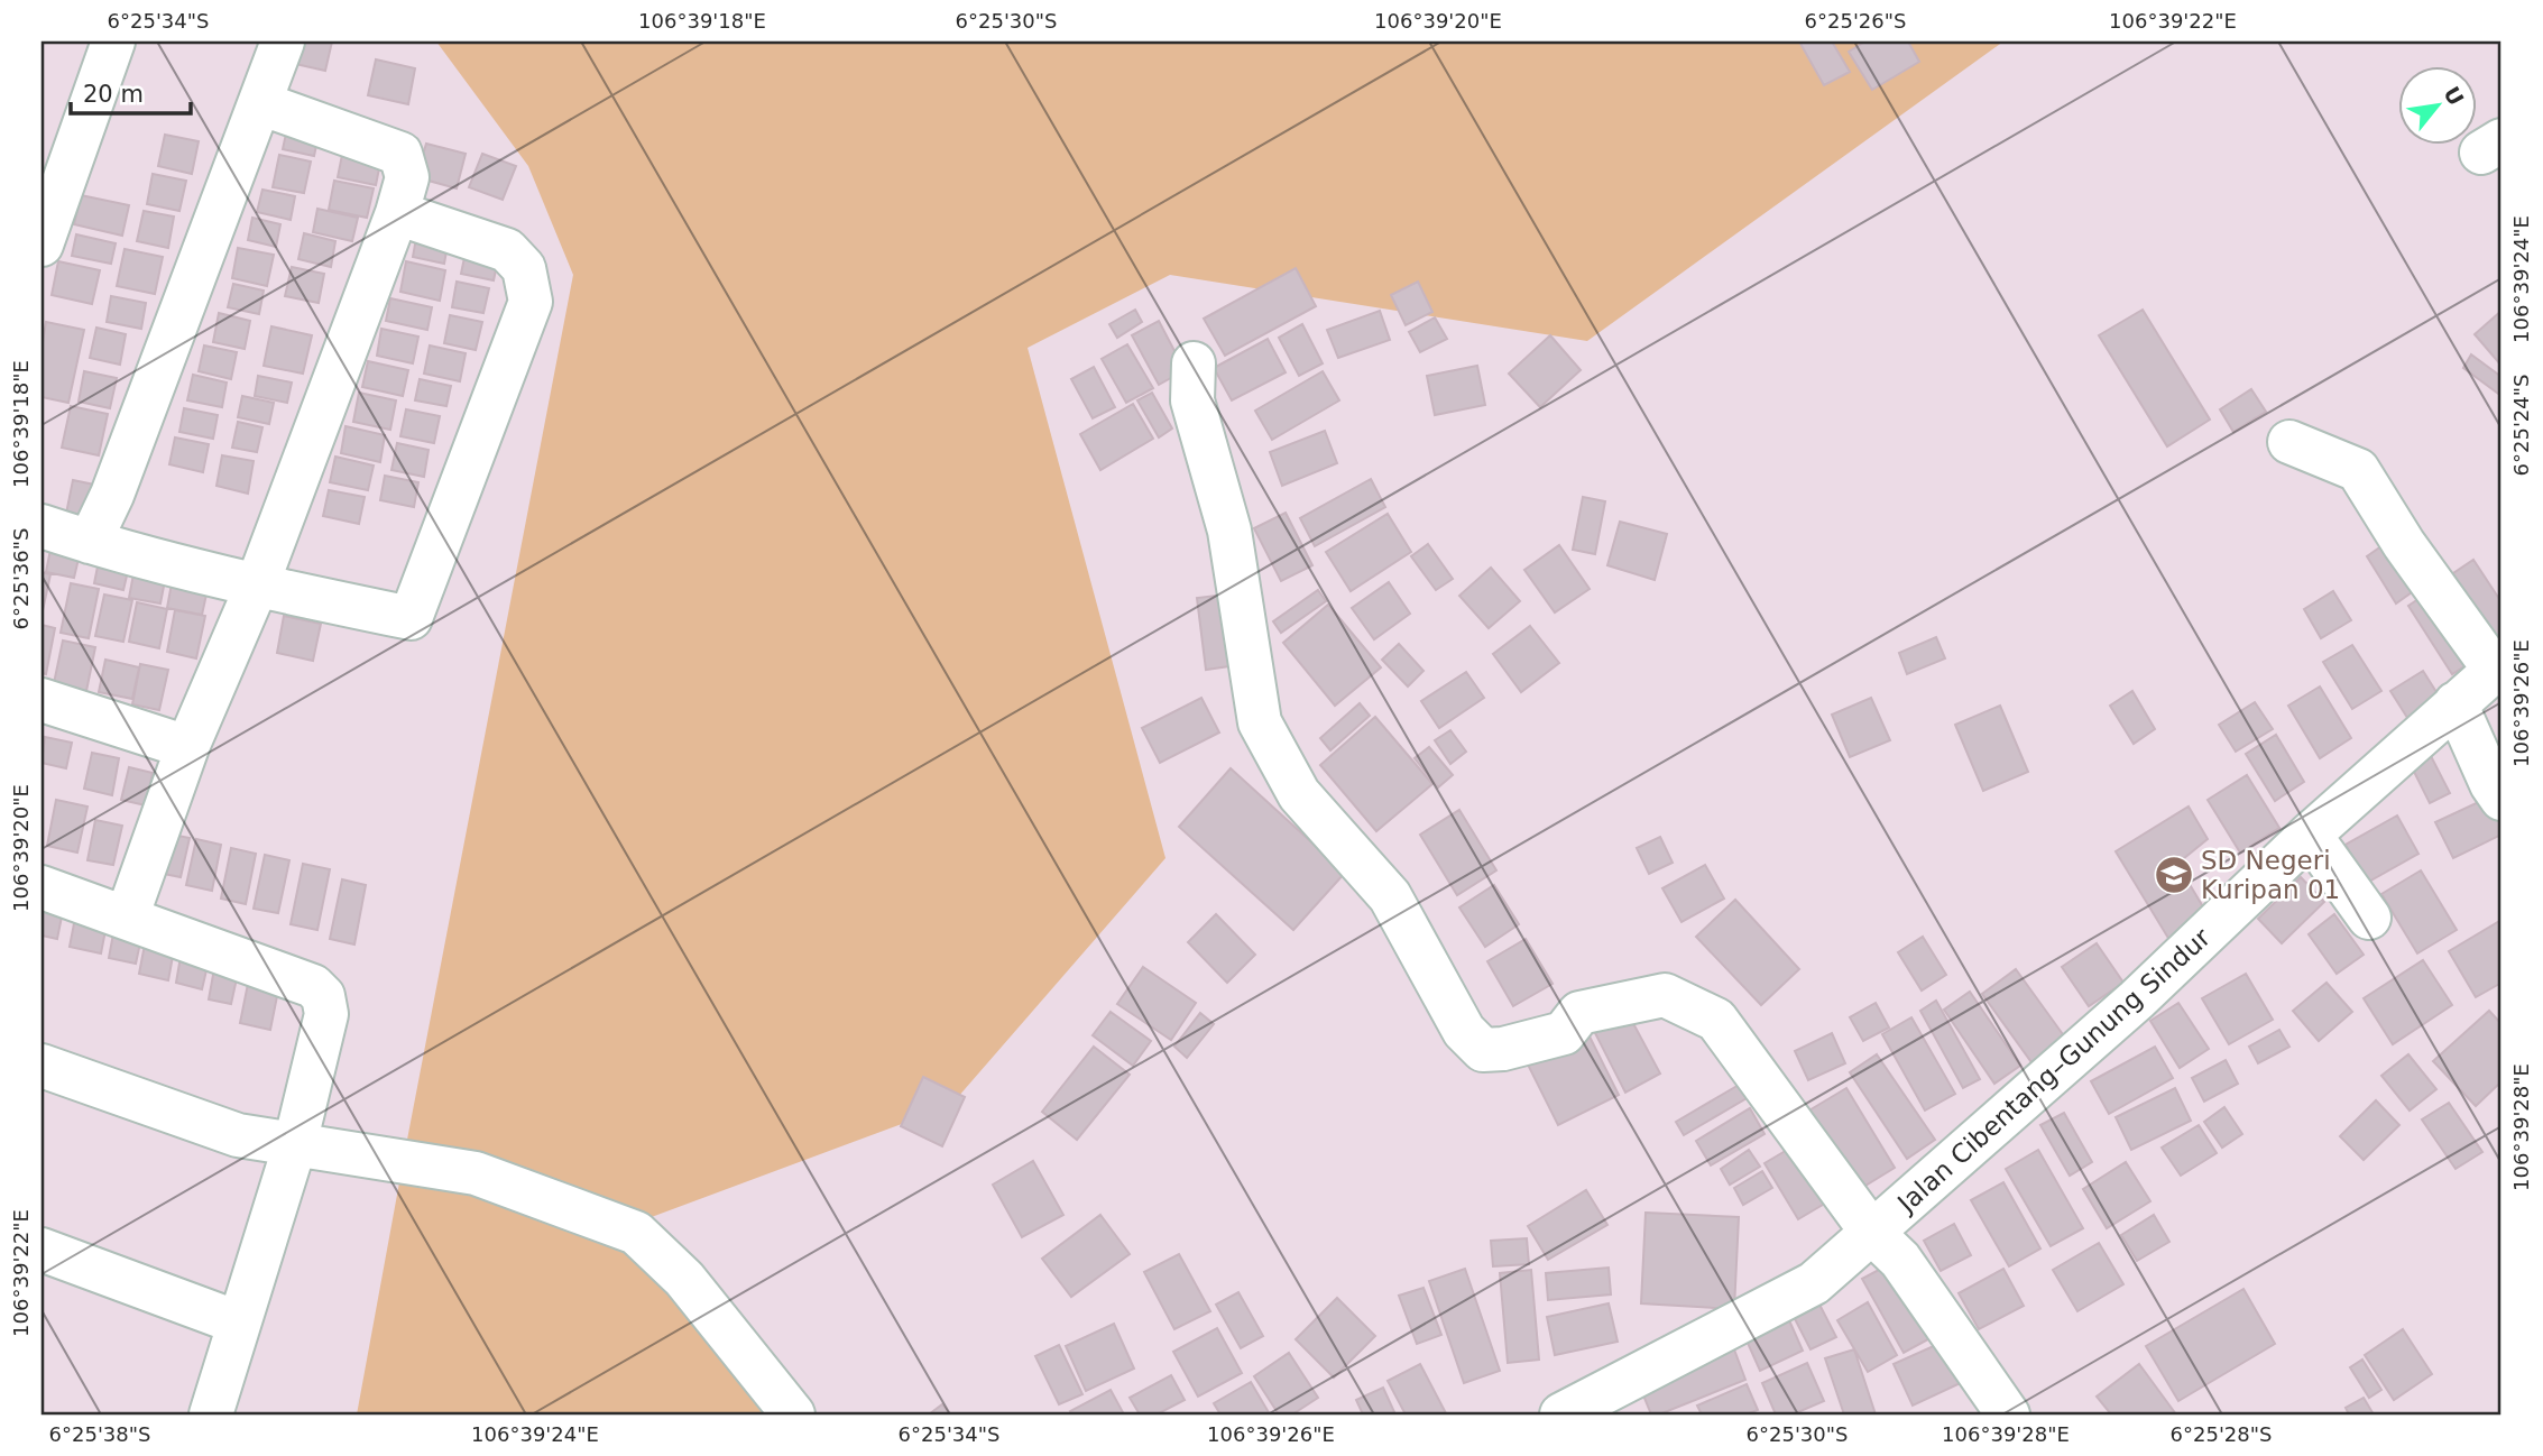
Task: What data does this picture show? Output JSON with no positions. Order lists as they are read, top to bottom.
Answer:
{
  "streets": {
    "street": ["Jalan Cibentang–Gunung Sindur"]
  },
  "places": {
    "school or university": ["SD Negeri Kuripan 01"]
  },
  "scale_bar": "20 m",
  "north": "top right",
  "coordinates": [
    "6°25'34\"S",
    "106°39'18\"E",
    "6°25'30\"S",
    "106°39'20\"E",
    "6°25'26\"S",
    "106°39'22\"E",
    "106°39'24\"E",
    "6°25'24\"S",
    "6°25'36\"S",
    "106°39'26\"E",
    "106°39'28\"E",
    "6°25'38\"S",
    "6°25'28\"S"
  ]
}
